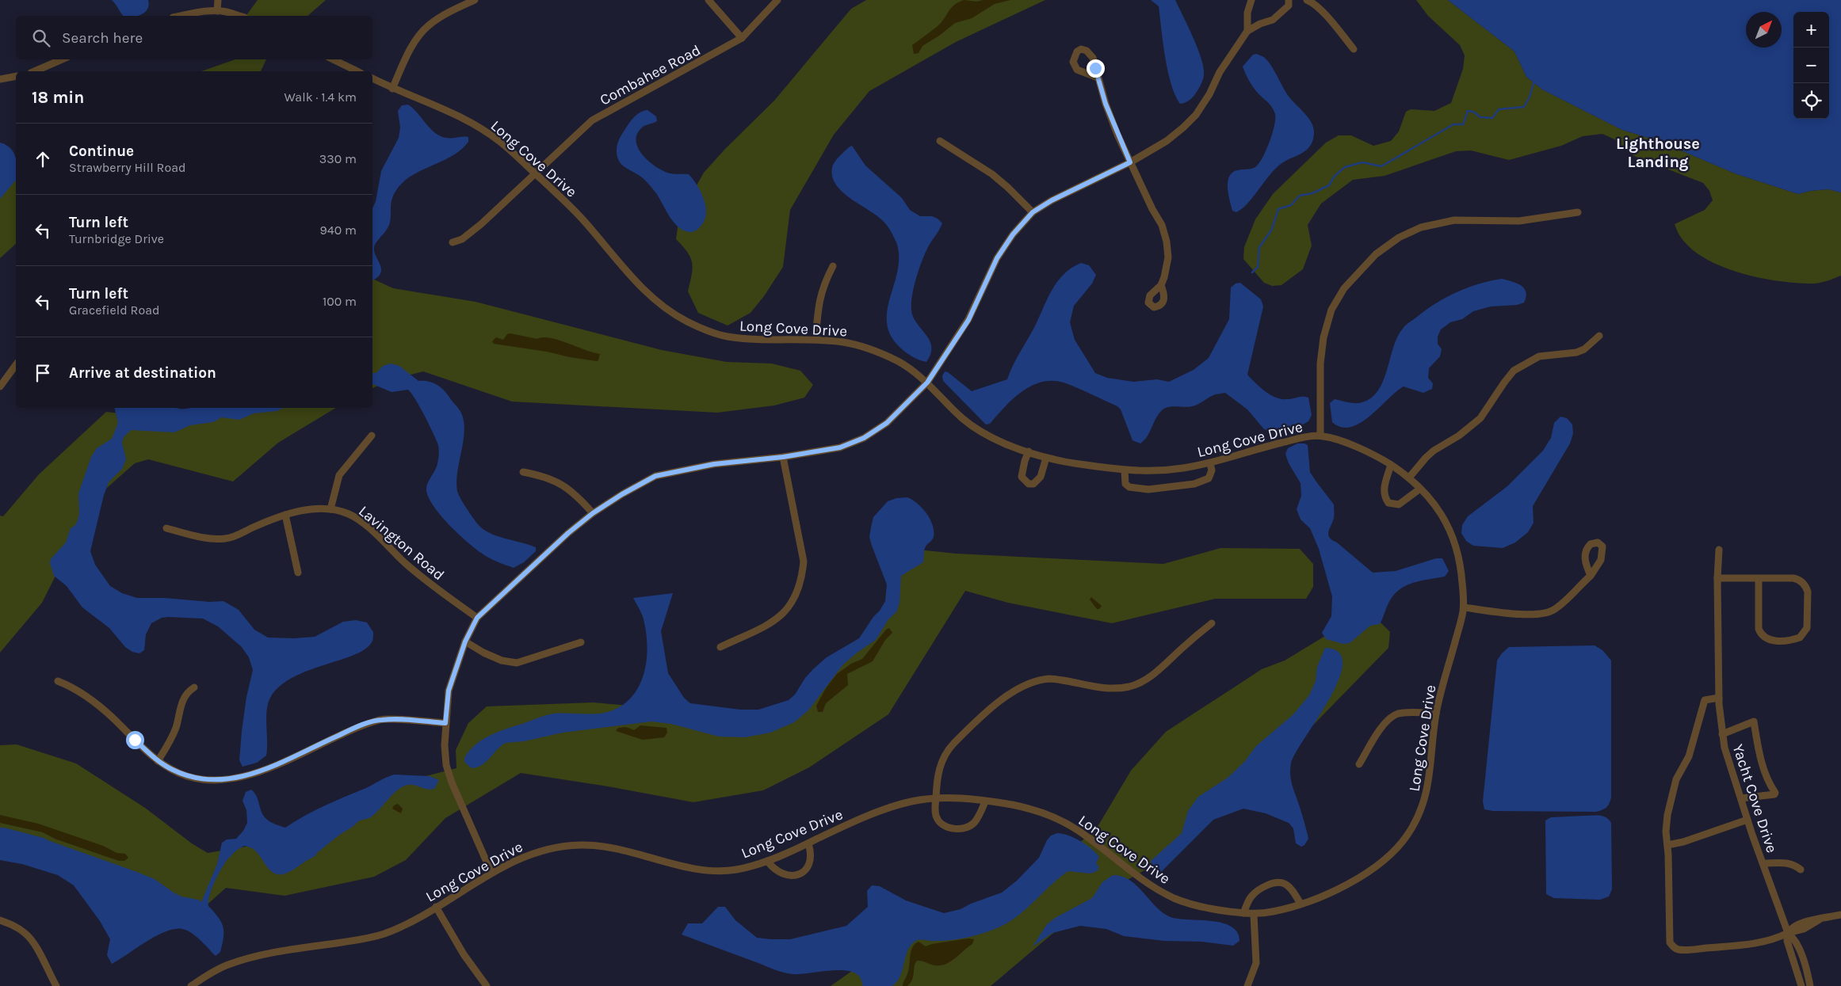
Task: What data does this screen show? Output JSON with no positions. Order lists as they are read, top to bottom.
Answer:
{
  "streets": {
    "street": [
      "Combahee Road",
      "Long Cove Drive",
      "Lavington Road",
      "Yacht Cove Drive"
    ]
  },
  "crossings": [
    ["Combahee Road", "Long Cove Drive"]
  ],
  "districts": ["Lighthouse Landing"],
  "north": "top right",
  "page": {
    "map_buttons": ["+", "−"],
    "search": "Search here",
    "heading": ["18 min", "Walk · 1.4 km"],
    "list": [
      ["Continue", "Strawberry Hill Road", "330 m"],
      ["Turn left", "Turnbridge Drive", "940 m"],
      ["Turn left", "Gracefield Road", "100 m"],
      "Arrive at destination"
    ]
  }
}
